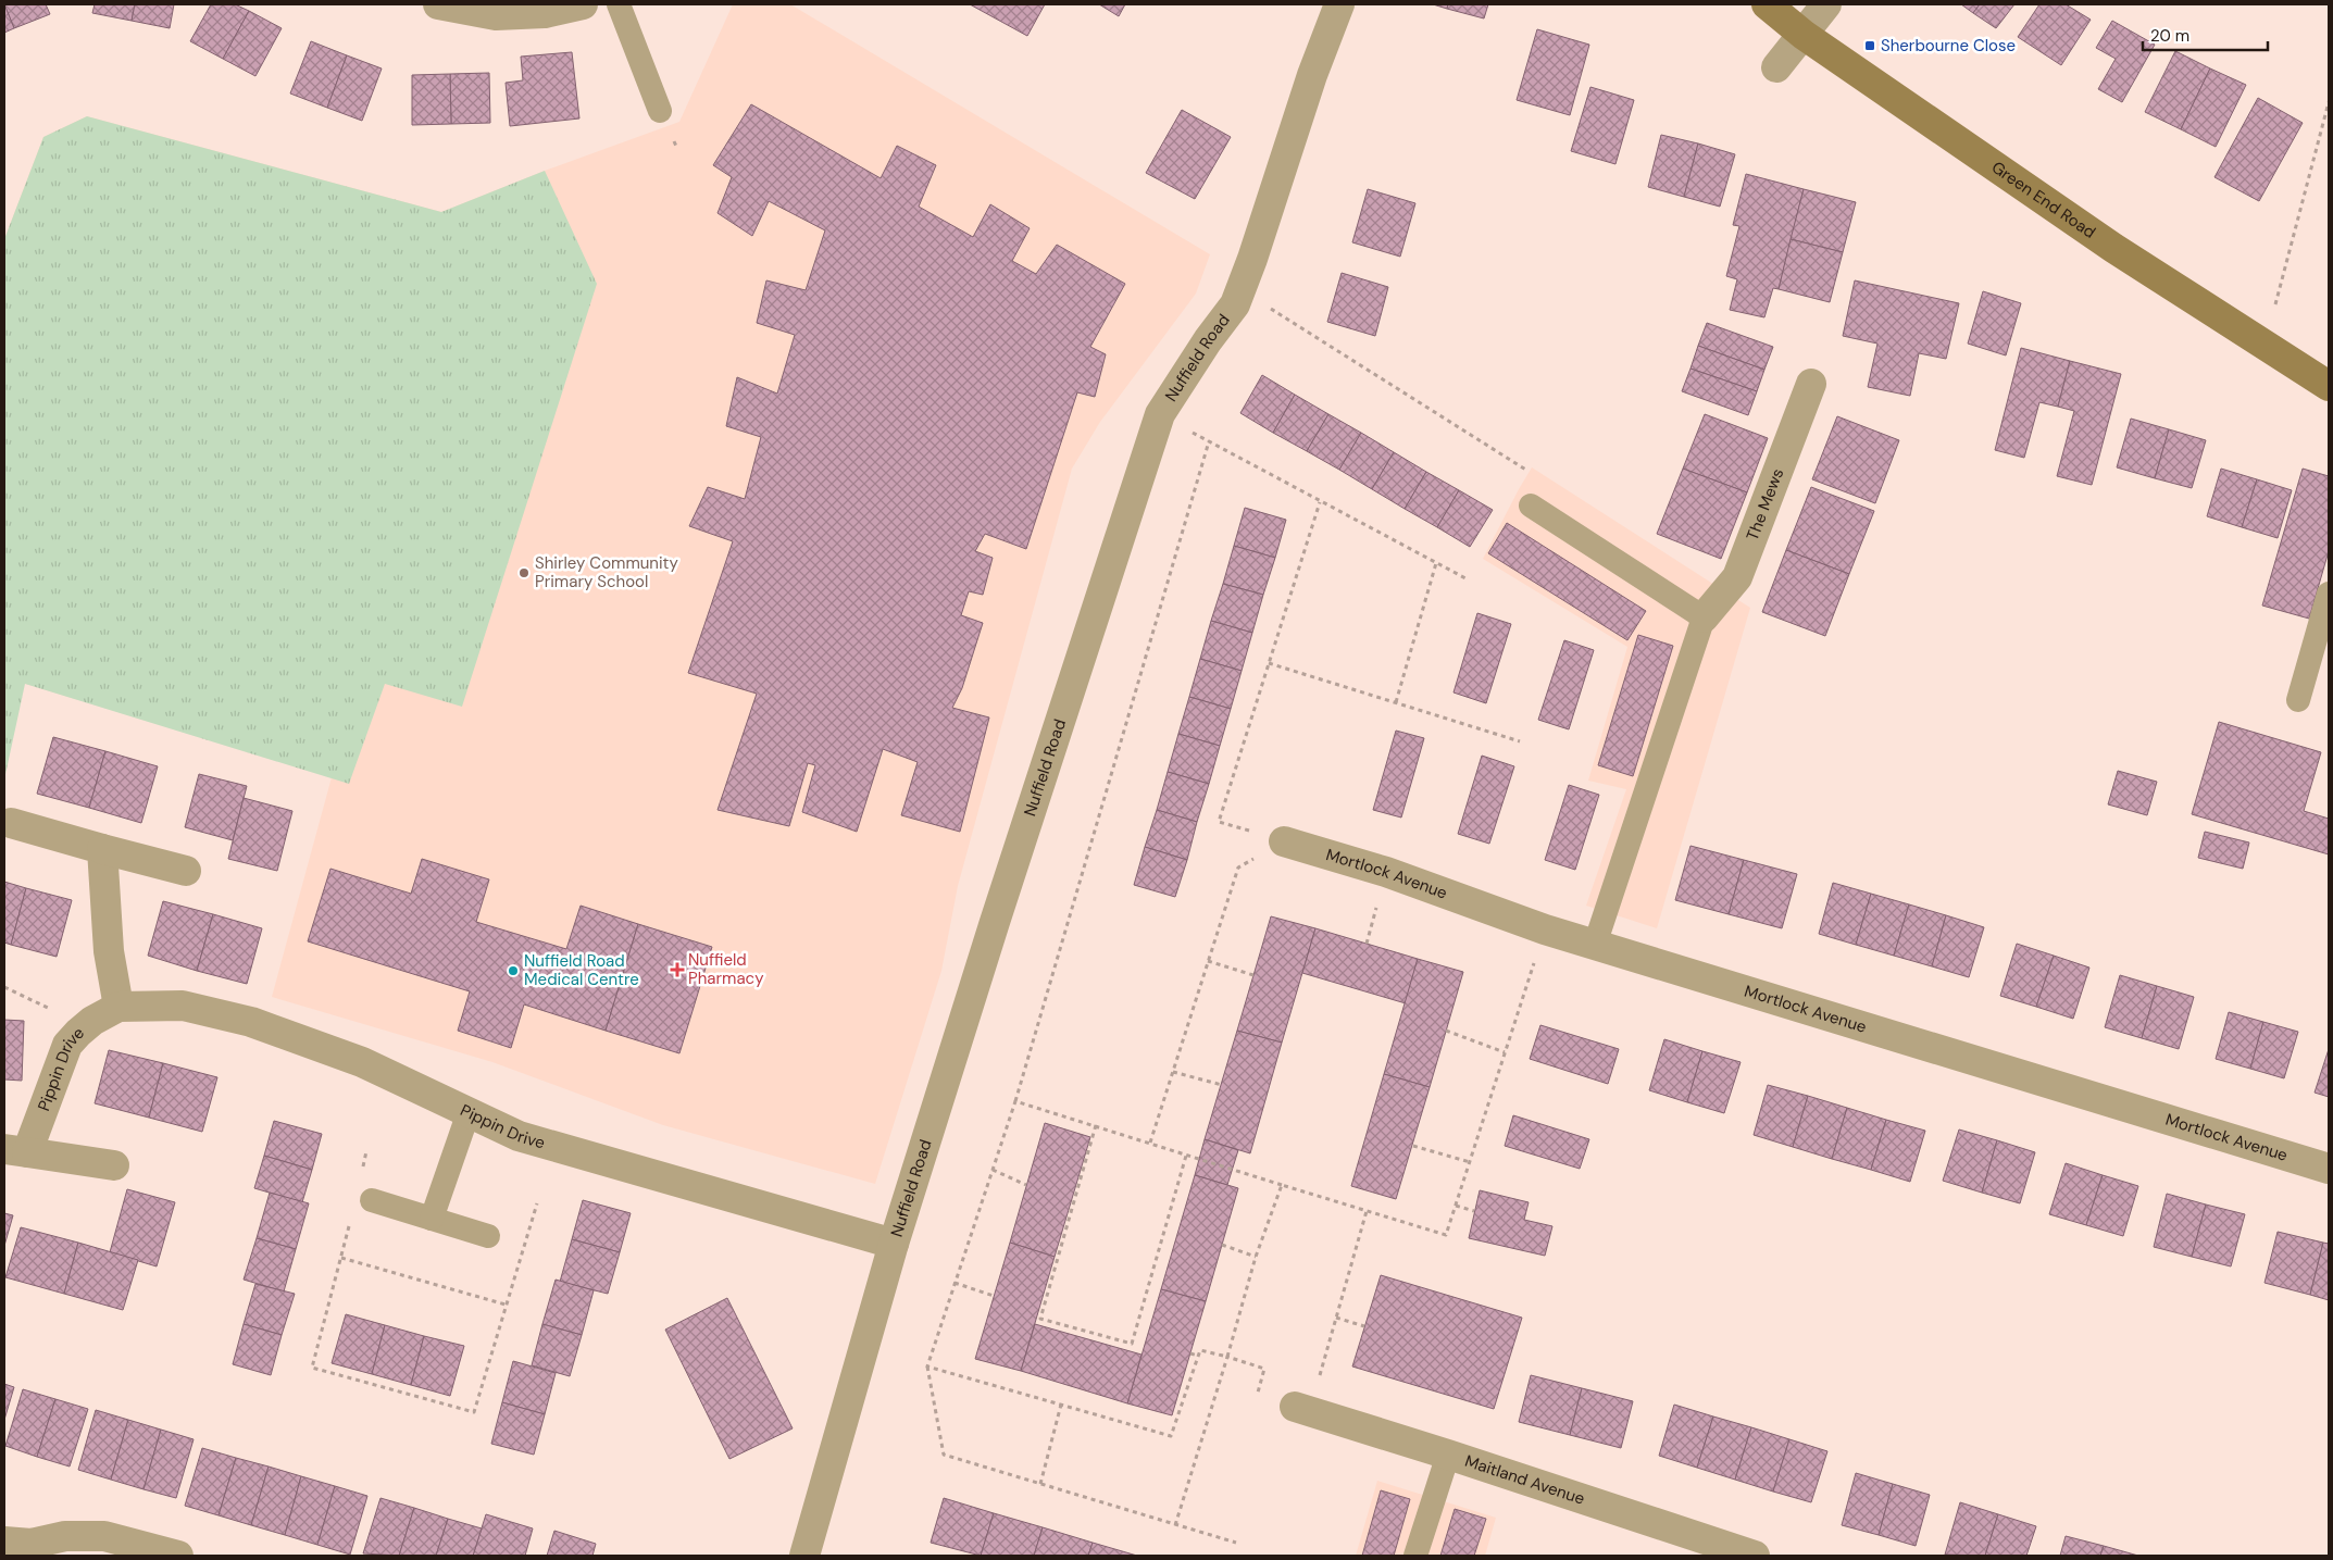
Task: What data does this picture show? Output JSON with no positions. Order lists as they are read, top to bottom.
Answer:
{
  "streets": {
    "street": [
      "Green End Road",
      "Nuffield Road",
      "The Mews",
      "Mortlock Avenue",
      "Pippin Drive",
      "Maitland Avenue"
    ]
  },
  "crossings": [
    ["Nuffield Road", "Pippin Drive"]
  ],
  "places": {
    "transit": ["Sherbourne Close"],
    "other": ["Shirley Community Primary School", "Nuffield Road Medical Centre"],
    "health": ["Nuffield Pharmacy"]
  },
  "scale_bar": "20 m"
}
